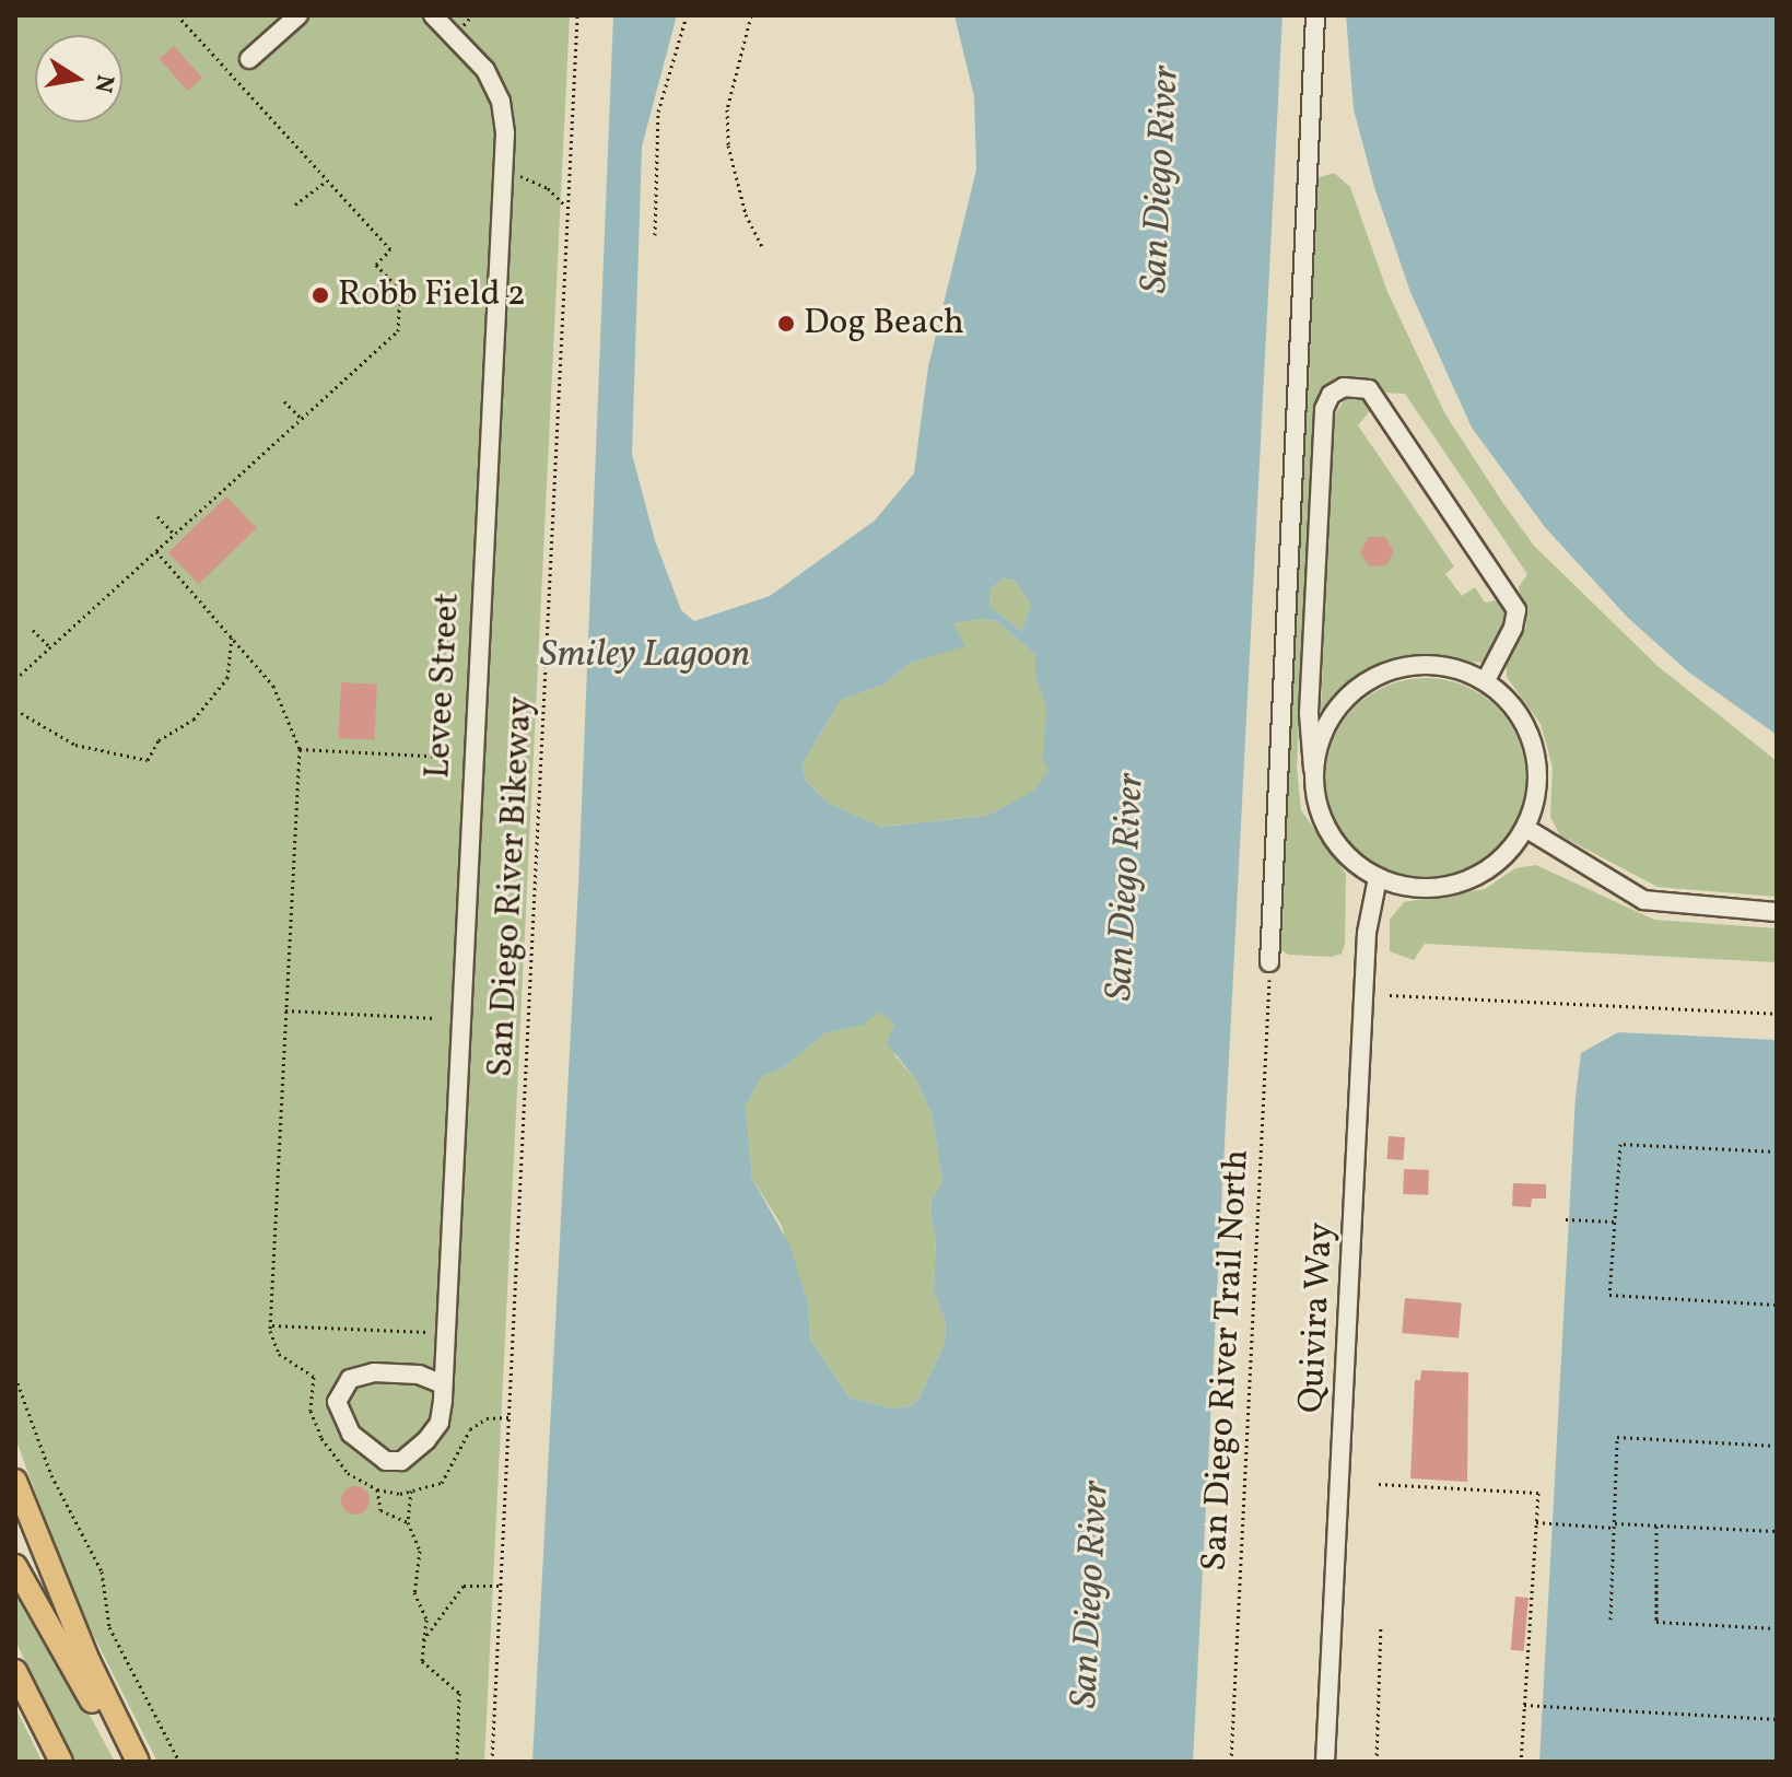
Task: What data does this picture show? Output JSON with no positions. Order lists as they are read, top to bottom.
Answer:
{
  "streets": {
    "street": ["Levee Street", "Quivira Way"],
    "path": ["San Diego River Bikeway", "San Diego River Trail North"]
  },
  "water": ["San Diego River", "Smiley Lagoon"],
  "places": ["Robb Field 2", "Dog Beach"],
  "north": "right"
}
